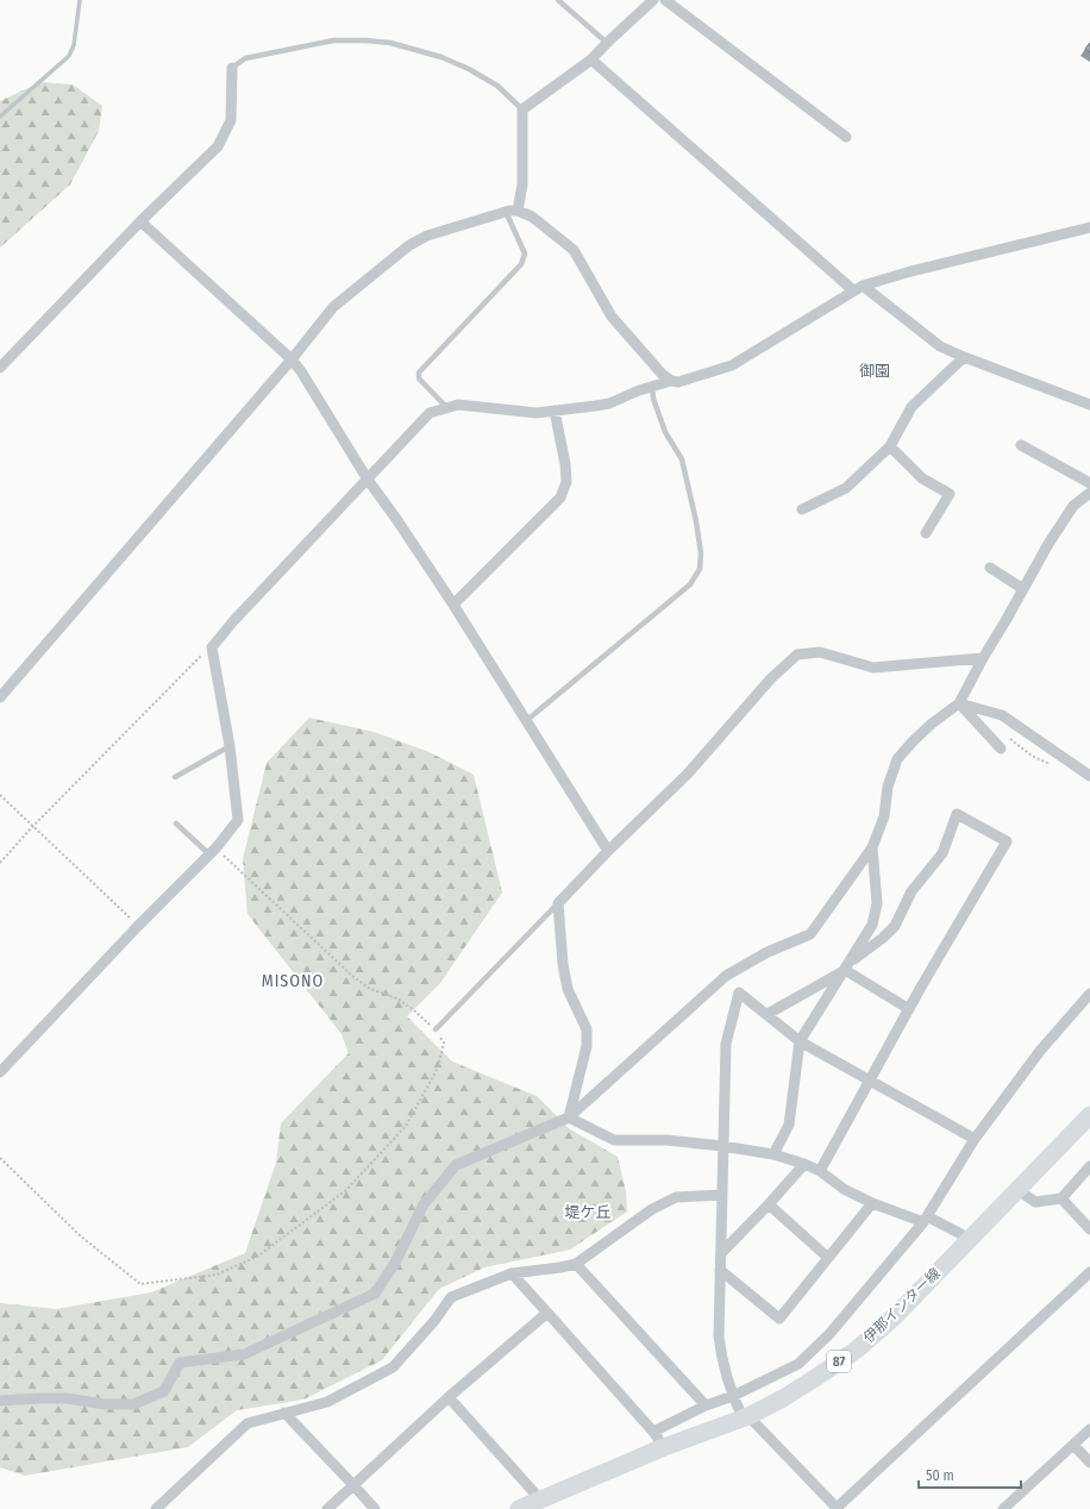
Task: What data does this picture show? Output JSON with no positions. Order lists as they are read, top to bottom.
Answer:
{
  "streets": {
    "main road": ["伊那インター線", "87"]
  },
  "districts": ["御園", "MISONO", "堤ケ丘"],
  "scale_bar": "50 m"
}
